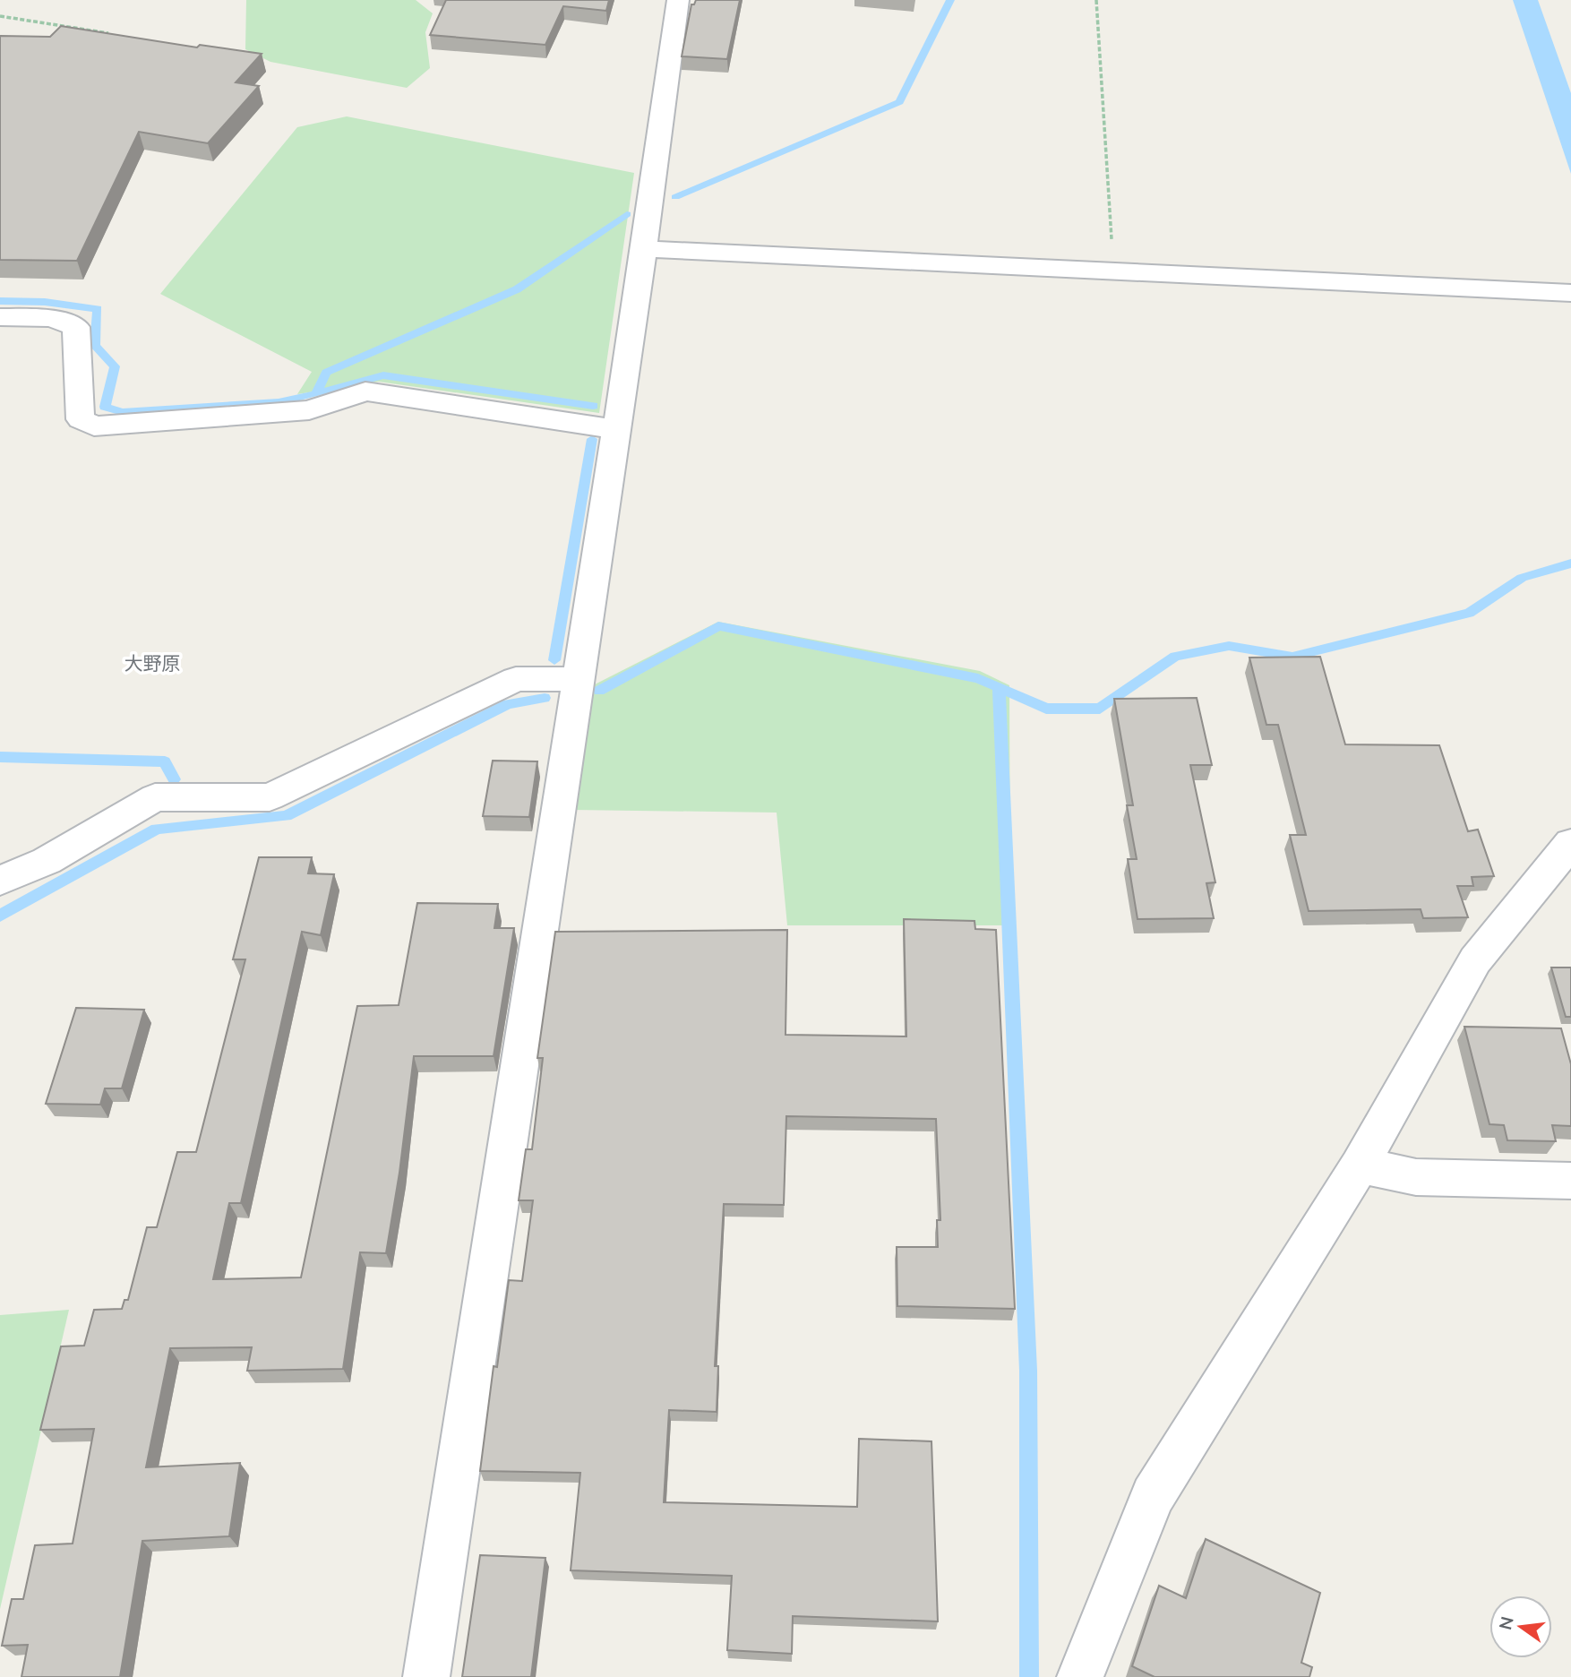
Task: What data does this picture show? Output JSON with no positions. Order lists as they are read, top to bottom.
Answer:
{
  "districts": ["大野原"],
  "north": "left"
}
